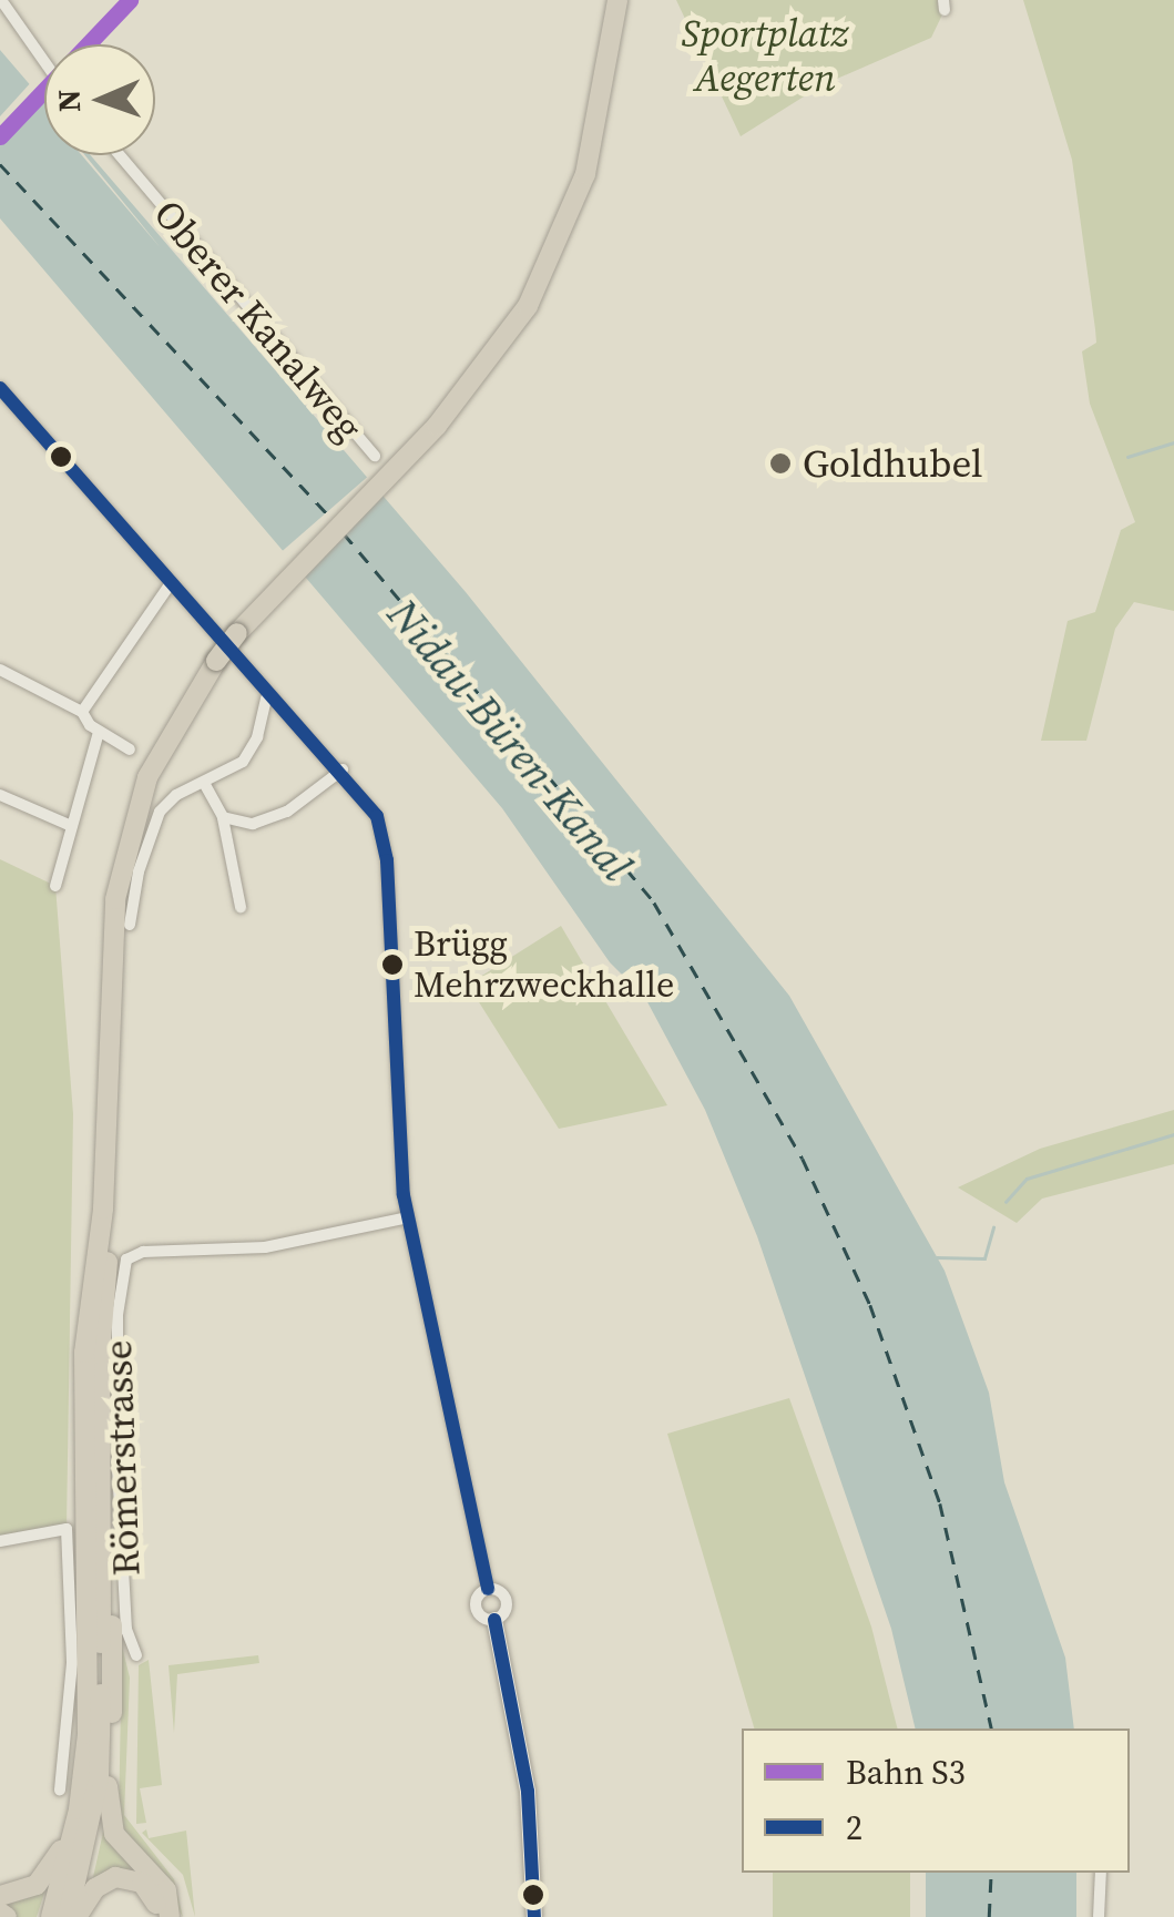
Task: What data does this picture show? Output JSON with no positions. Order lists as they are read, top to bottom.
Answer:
{
  "streets": {
    "street": ["Oberer Kanalweg", "Römerstrasse"]
  },
  "water": ["Nidau-Büren-Kanal"],
  "parks": ["Sportplatz Aegerten"],
  "places": ["Goldhubel", "Brügg Mehrzweckhalle"],
  "lines": ["rail line S3", "transit line 2"],
  "legend": ["Bahn S3", "2"],
  "north": "left"
}
